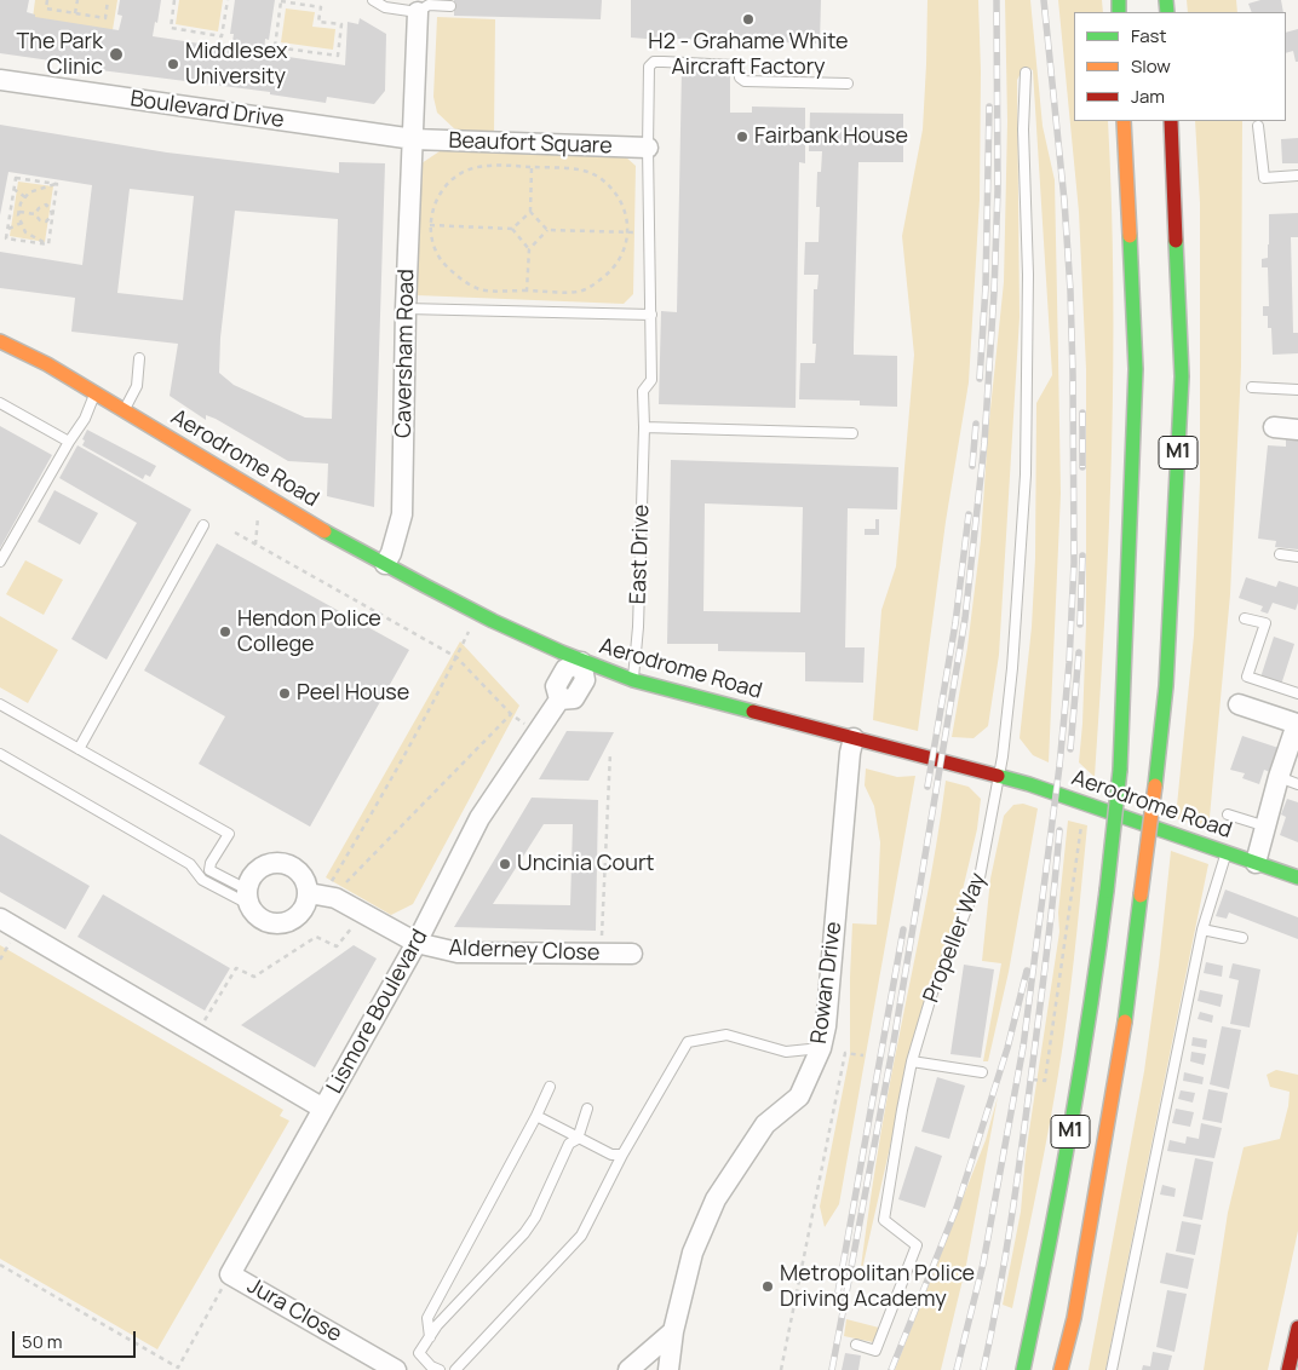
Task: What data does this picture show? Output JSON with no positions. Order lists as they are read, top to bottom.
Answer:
{
  "streets": {
    "main road": ["M1", "Aerodrome Road"],
    "street": [
      "Boulevard Drive",
      "Beaufort Square",
      "Caversham Road",
      "Alderney Close",
      "Rowan Drive",
      "Lismore Boulevard",
      "Jura Close"
    ],
    "lane": ["East Drive", "Propeller Way"]
  },
  "crossings": [
    ["Boulevard Drive", "Beaufort Square"],
    ["Boulevard Drive", "Caversham Road"],
    ["Beaufort Square", "Caversham Road"],
    ["Beaufort Square", "East Drive"],
    ["Caversham Road", "Aerodrome Road"],
    ["Aerodrome Road", "East Drive"],
    ["Aerodrome Road", "Propeller Way"],
    ["Aerodrome Road", "Rowan Drive"],
    ["Aerodrome Road", "Lismore Boulevard"],
    ["Alderney Close", "Lismore Boulevard"],
    ["Lismore Boulevard", "Jura Close"]
  ],
  "places": [
    "H2 - Grahame White Aircraft Factory",
    "The Park Clinic",
    "Middlesex University",
    "Fairbank House",
    "Hendon Police College",
    "Peel House",
    "Uncinia Court",
    "Metropolitan Police Driving Academy"
  ],
  "legend": ["Fast", "Slow", "Jam"],
  "scale_bar": "50 m"
}
